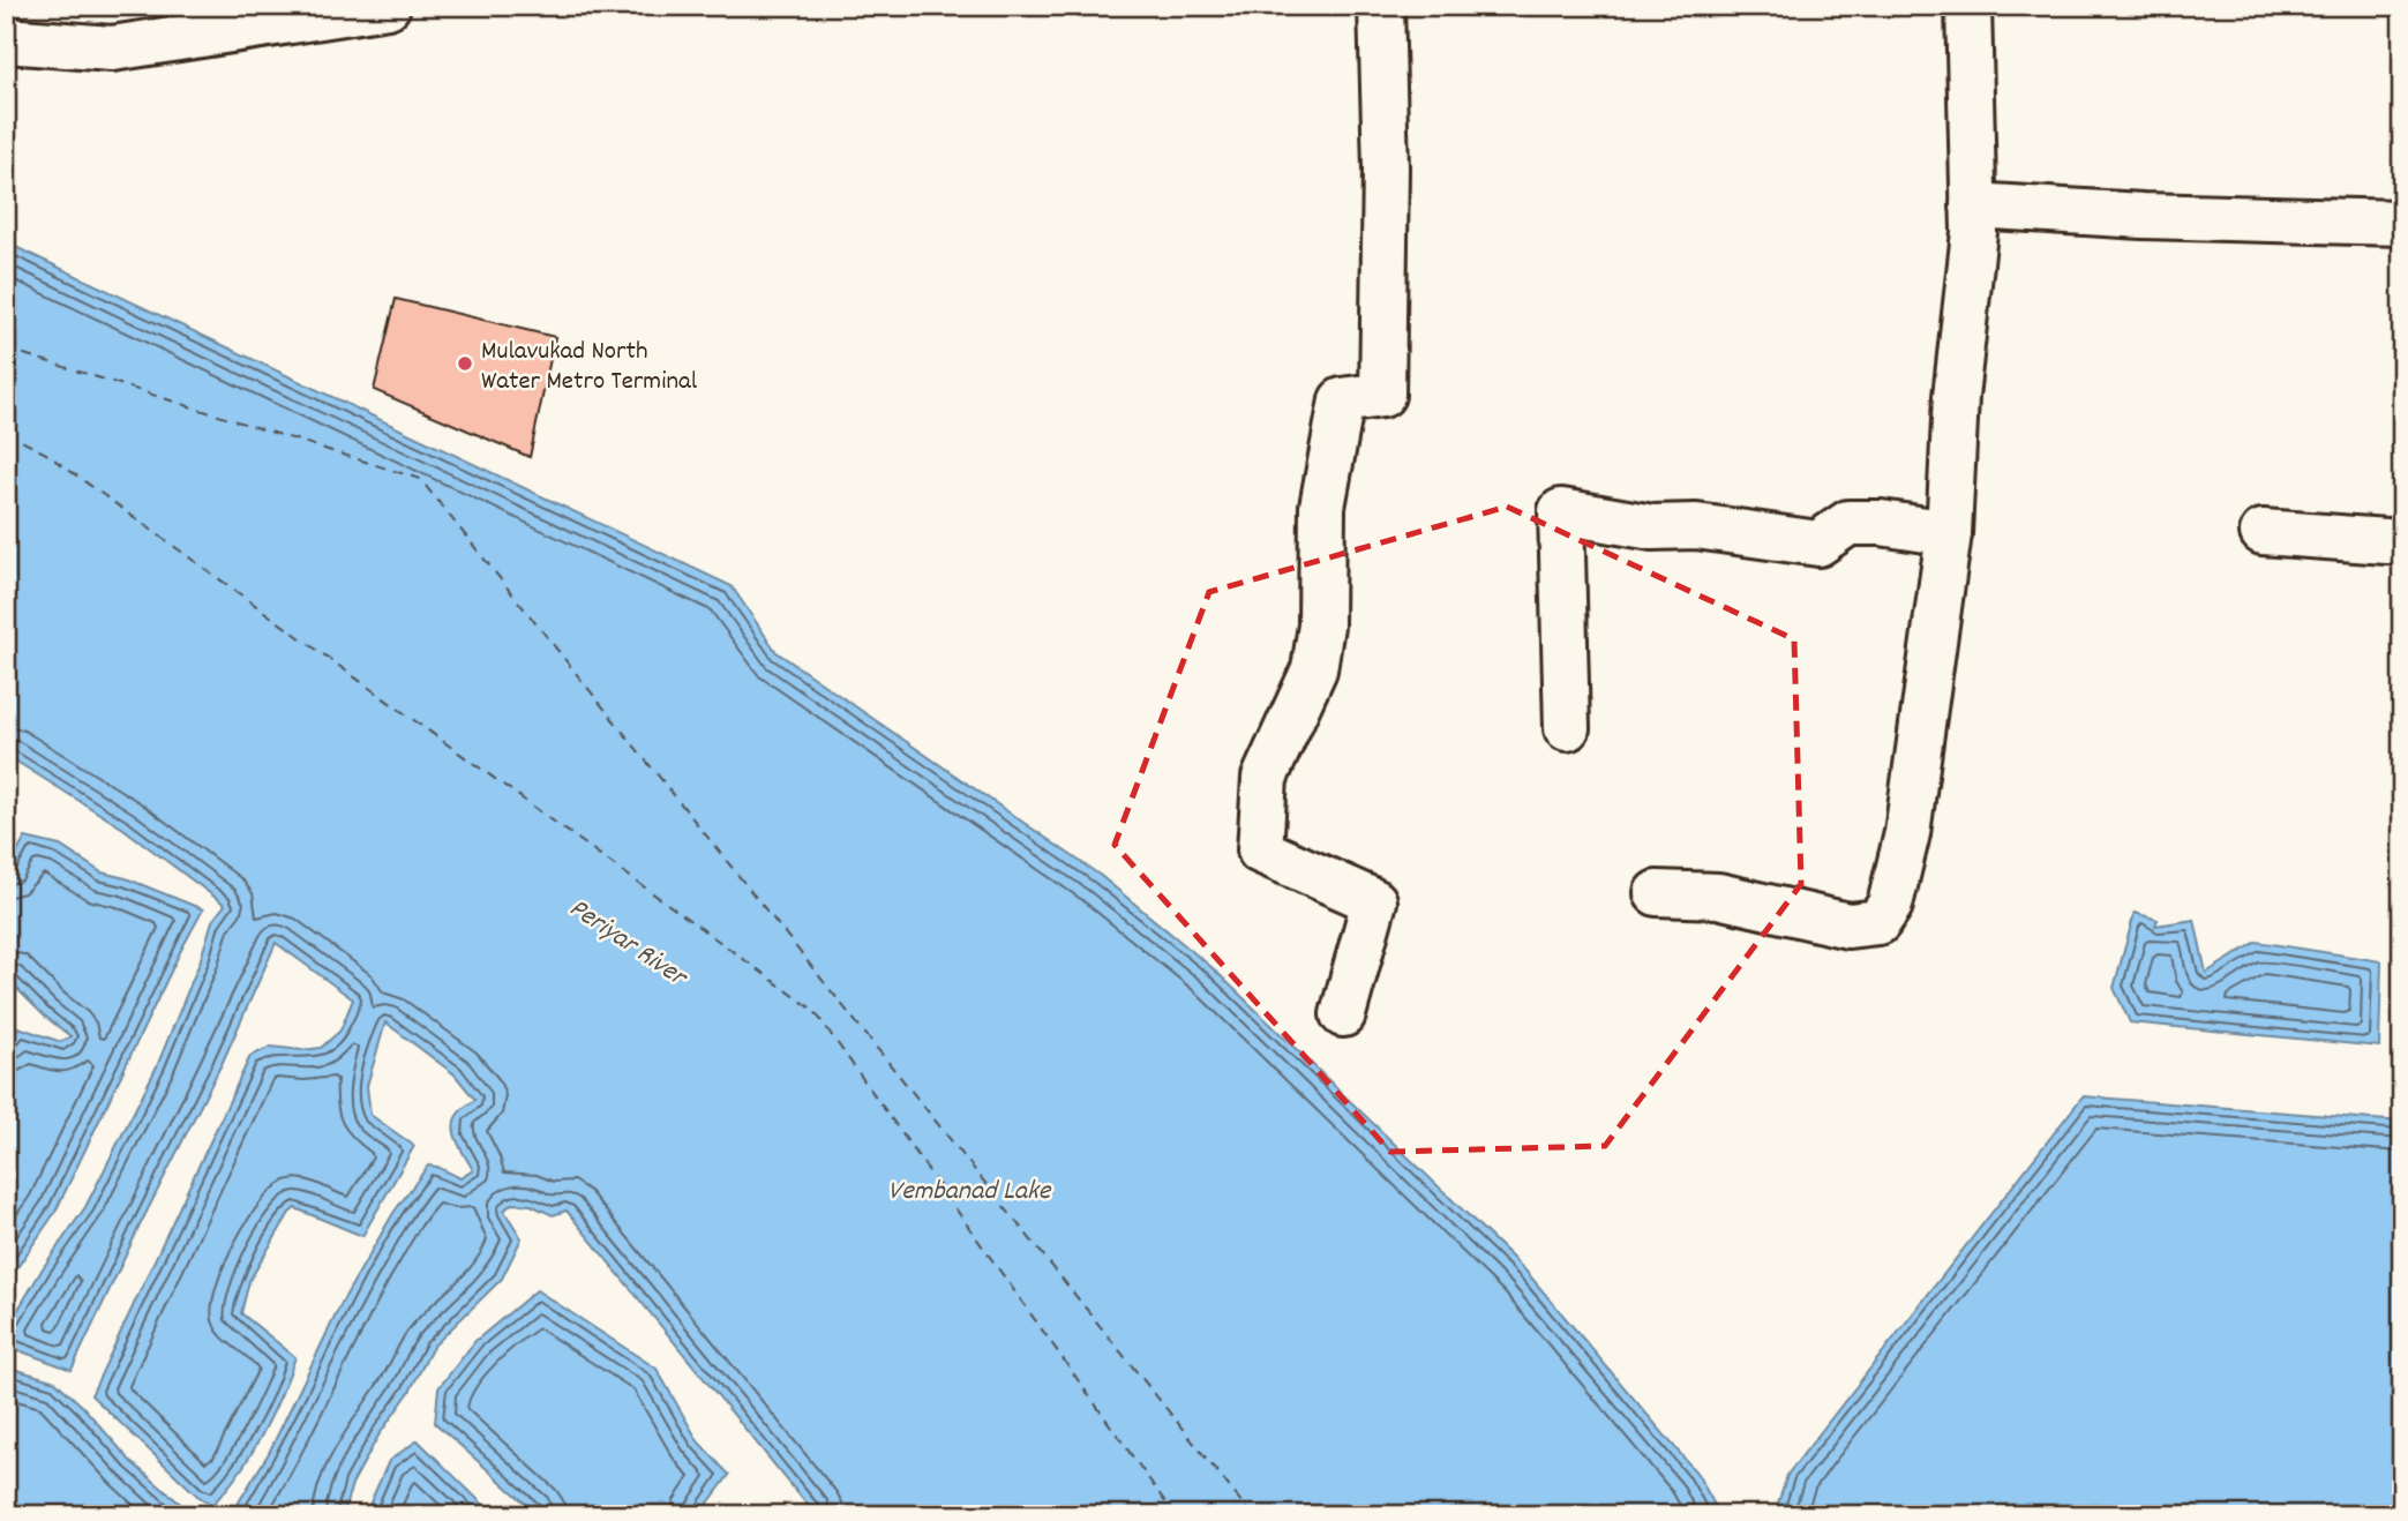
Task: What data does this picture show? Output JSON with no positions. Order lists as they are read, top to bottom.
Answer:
{
  "water": ["Periyar River", "Vembanad Lake"],
  "places": ["Mulavukad North Water Metro Terminal"]
}
